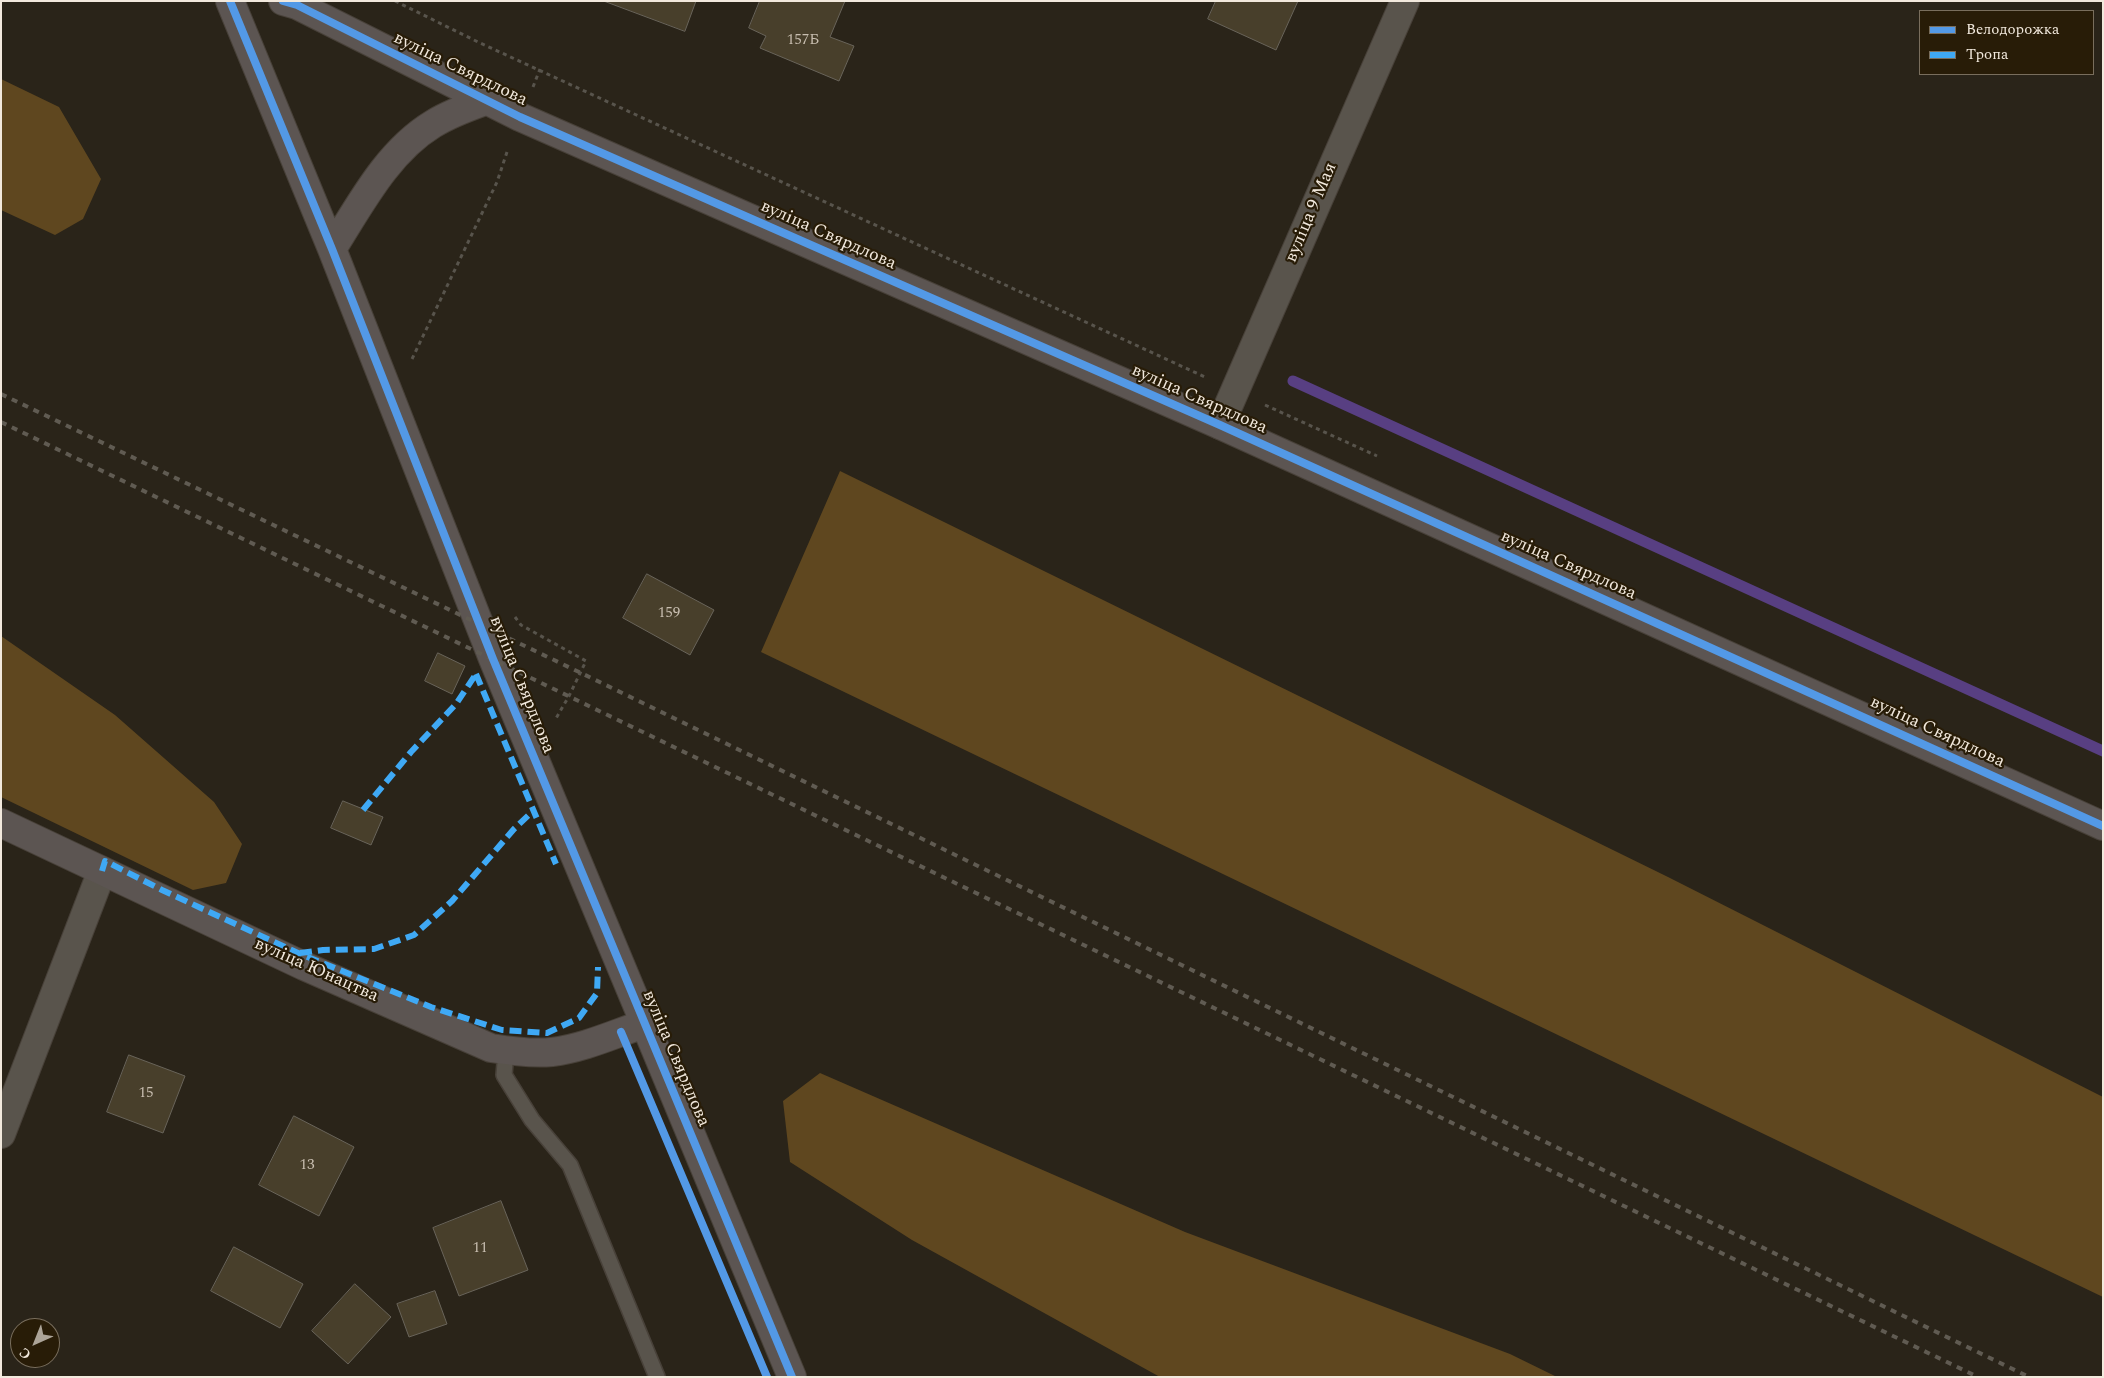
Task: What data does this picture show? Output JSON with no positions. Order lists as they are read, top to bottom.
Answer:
{
  "streets": {
    "street": ["вуліца Свярдлова", "вуліца 9 Мая", "вуліца Юнацтва"]
  },
  "crossings": [
    ["вуліца Свярдлова", "вуліца 9 Мая"],
    ["вуліца Свярдлова", "вуліца Юнацтва"]
  ],
  "house_numbers": [
    "157Б",
    "159",
    "15",
    "13",
    "11"
  ],
  "legend": ["Велодорожка", "Тропа"],
  "north": "bottom left"
}
